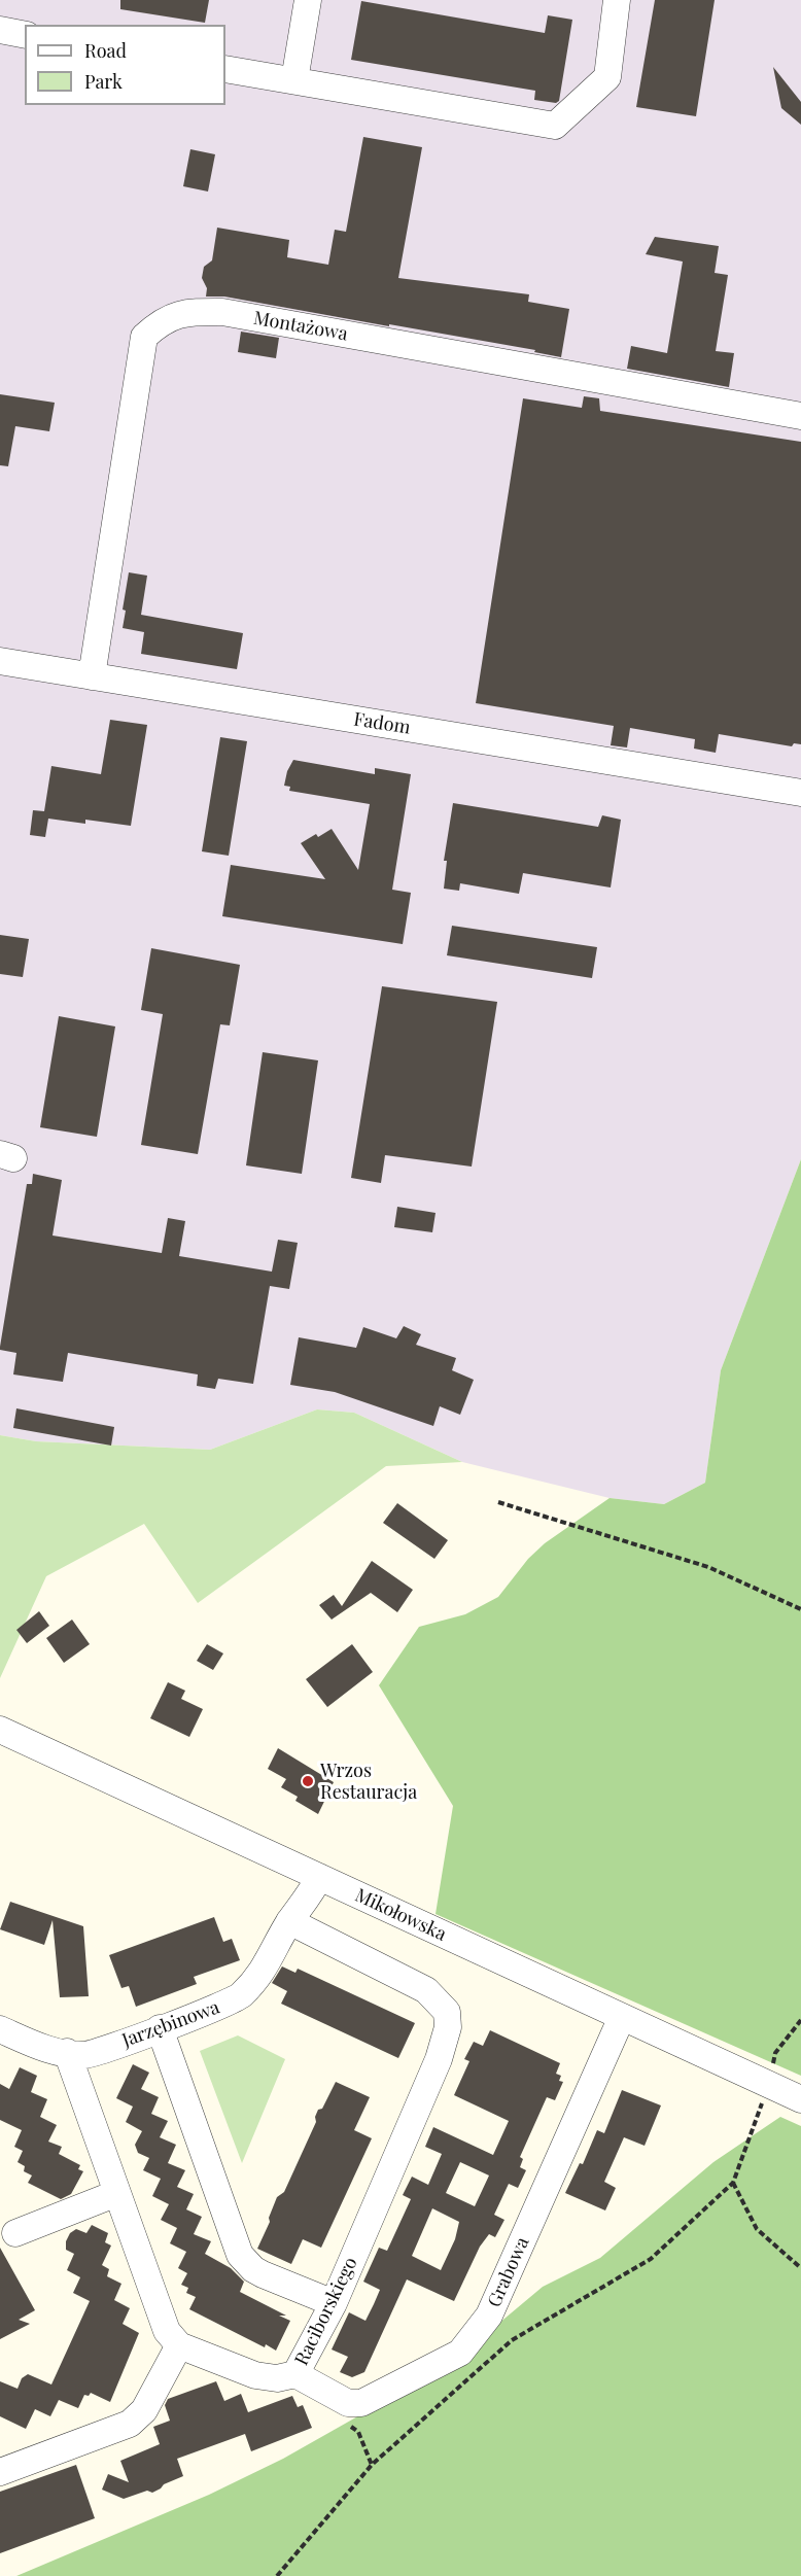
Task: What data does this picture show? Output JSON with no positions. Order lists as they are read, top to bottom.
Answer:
{
  "streets": {
    "street": [
      "Montażowa",
      "Fadom",
      "Mikołowska",
      "Jarzębinowa",
      "Grabowa",
      "Raciborskiego"
    ]
  },
  "crossings": [
    ["Montażowa", "Fadom"],
    ["Mikołowska", "Jarzębinowa"],
    ["Mikołowska", "Grabowa"],
    ["Jarzębinowa", "Raciborskiego"],
    ["Grabowa", "Raciborskiego"]
  ],
  "places": ["Wrzos Restauracja"],
  "legend": ["Road", "Park"]
}
